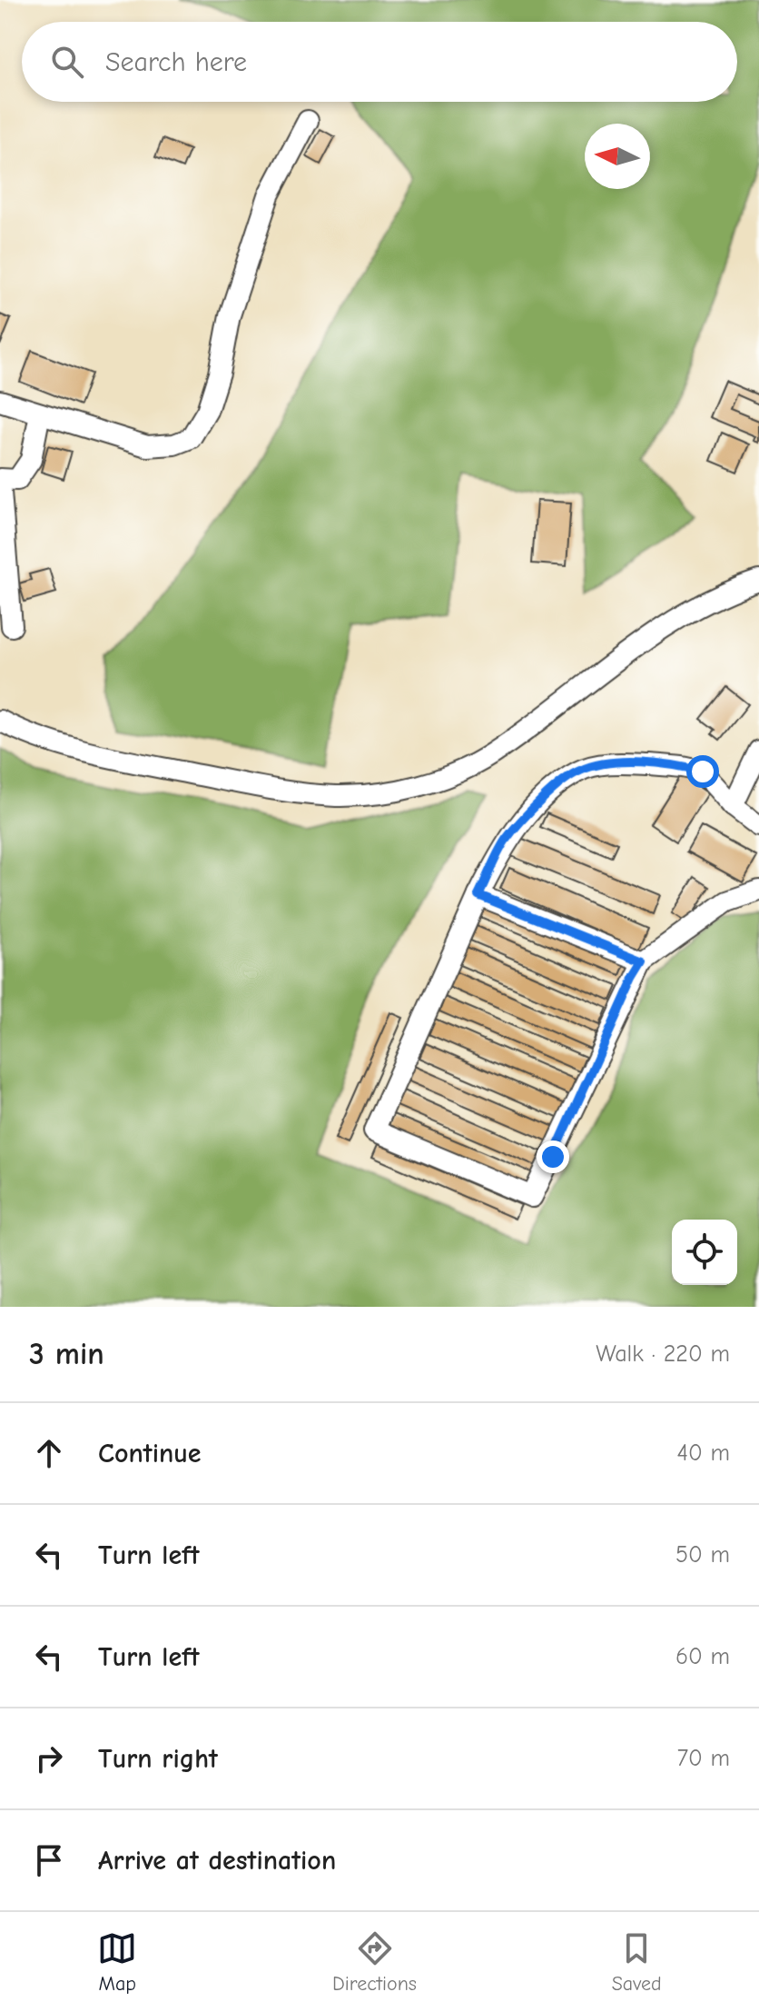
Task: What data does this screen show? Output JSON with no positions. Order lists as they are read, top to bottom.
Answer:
{
  "north": "left",
  "page": {
    "search": "Search here",
    "heading": ["3 min", "Walk · 220 m"],
    "list": [
      ["Continue", "40 m"],
      ["Turn left", "50 m"],
      ["Turn left", "60 m"],
      ["Turn right", "70 m"],
      "Arrive at destination"
    ],
    "nav": ["Map", "Directions", "Saved"]
  }
}
